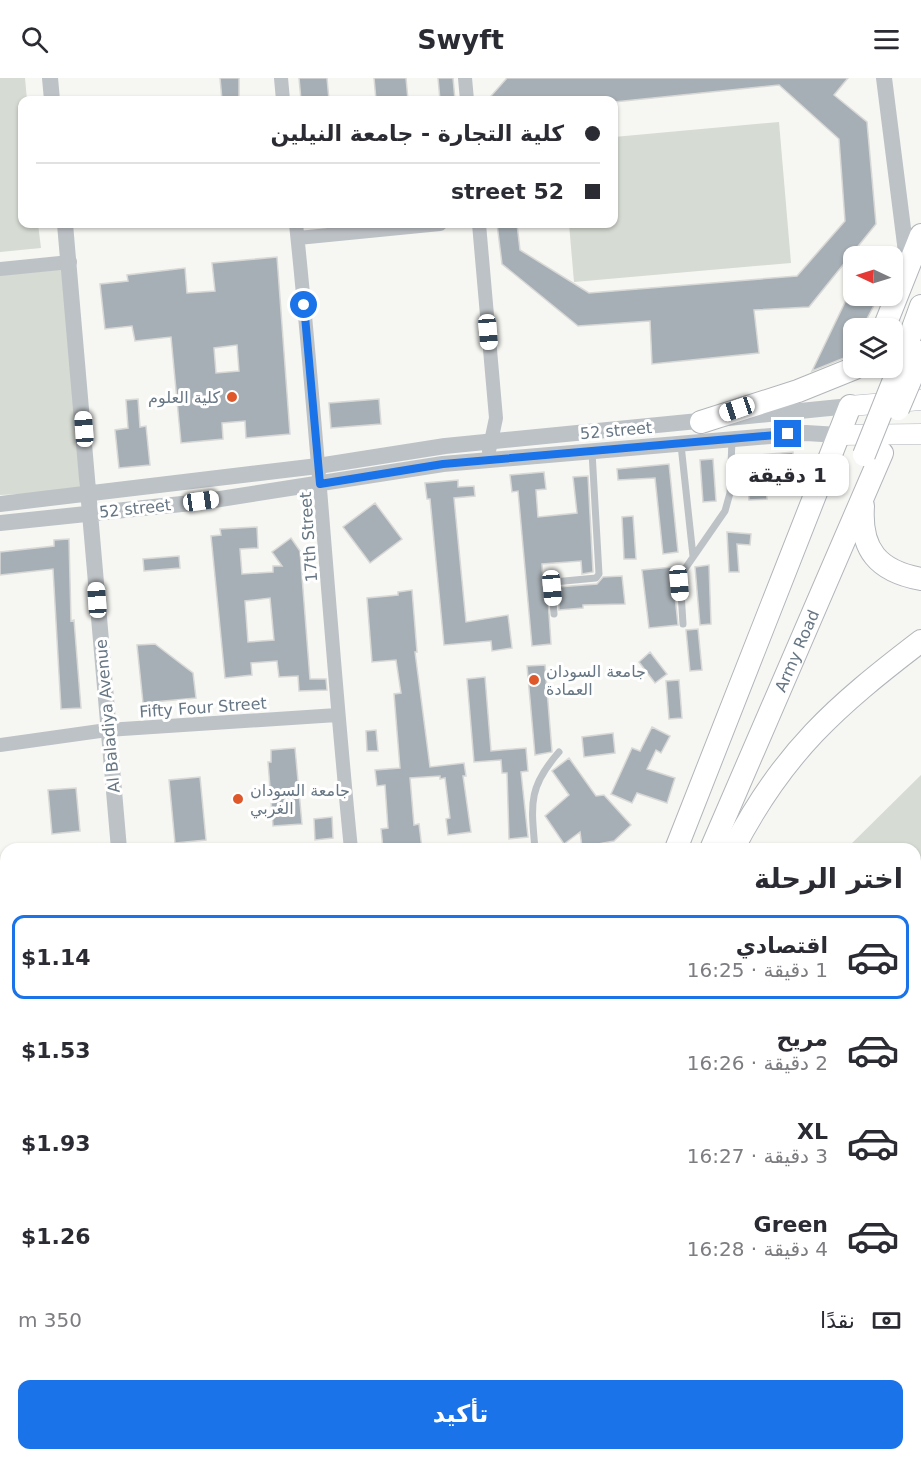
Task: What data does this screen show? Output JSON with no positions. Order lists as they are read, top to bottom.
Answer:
{
  "streets": {
    "highway": ["Army Road"],
    "street": [
      "52 street",
      "17th Street",
      "Fifty Four Street",
      "Al Baladiya Avenue"
    ]
  },
  "crossings": [
    ["52 street", "17th Street"],
    ["52 street", "Al Baladiya Avenue"],
    ["17th Street", "Fifty Four Street"],
    ["Fifty Four Street", "Al Baladiya Avenue"]
  ],
  "places": ["كلية العلوم", "جامعة السودان العمادة", "جامعة السودان الغربي"],
  "north": "left",
  "page": {
    "header": "Swyft",
    "banner": ["كلية التجارة - جامعة النيلين", "52 street"],
    "bubble": "1 دقيقة",
    "heading": "اختر الرحلة",
    "list": [
      {
        "name": "اقتصادي",
        "note": "1 دقيقة · 16:25",
        "value": "$1.14"
      },
      {
        "name": "مريح",
        "note": "2 دقيقة · 16:26",
        "value": "$1.53"
      },
      {
        "name": "XL",
        "note": "3 دقيقة · 16:27",
        "value": "$1.93"
      },
      {
        "name": "Green",
        "note": "4 دقيقة · 16:28",
        "value": "$1.26"
      }
    ],
    "pay": ["نقدًا", "350 m"],
    "buttons": "تأكيد"
  }
}
